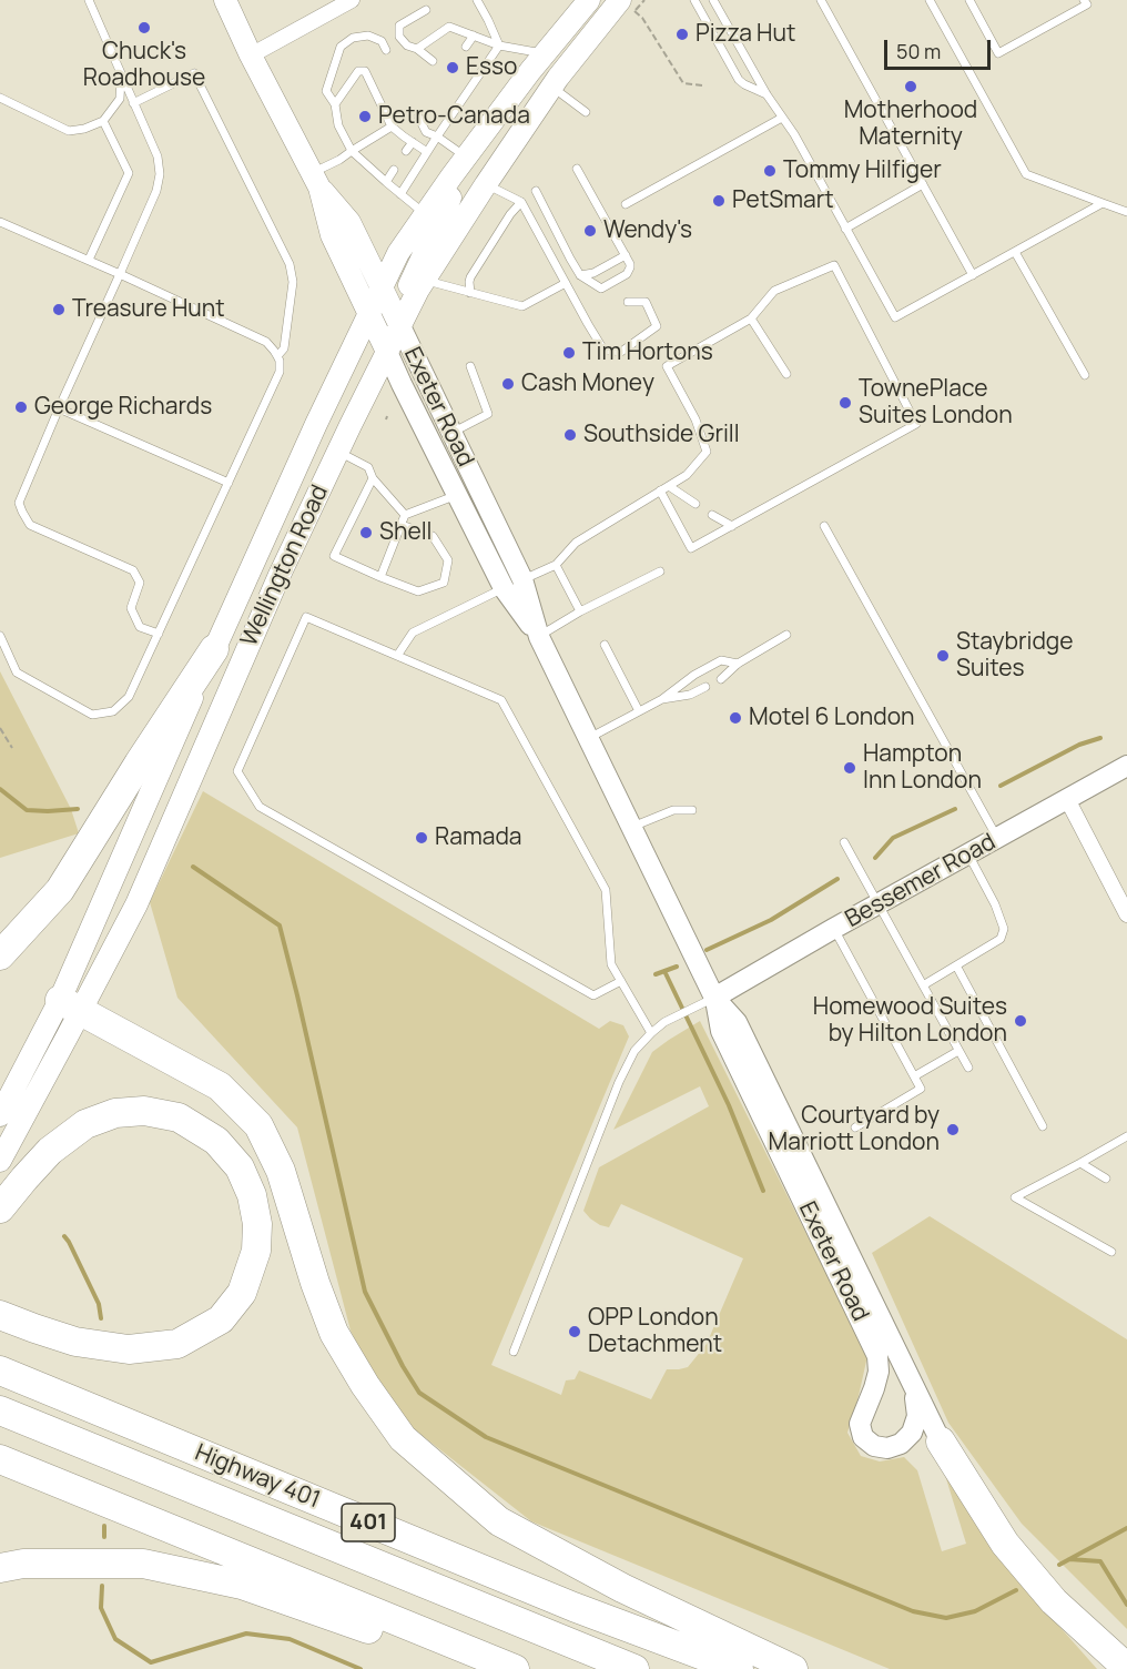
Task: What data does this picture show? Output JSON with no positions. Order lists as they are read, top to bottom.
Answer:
{
  "streets": {
    "highway": ["Highway 401", "401"],
    "main road": ["Exeter Road", "Wellington Road"],
    "street": ["Bessemer Road"]
  },
  "crossings": [
    ["Exeter Road", "Wellington Road"],
    ["Exeter Road", "Bessemer Road"]
  ],
  "places": [
    "Chuck's Roadhouse",
    "Pizza Hut",
    "Esso",
    "Motherhood Maternity",
    "Petro-Canada",
    "Tommy Hilfiger",
    "PetSmart",
    "Wendy's",
    "Treasure Hunt",
    "Tim Hortons",
    "Cash Money",
    "TownePlace Suites London",
    "George Richards",
    "Southside Grill",
    "Shell",
    "Staybridge Suites",
    "Motel 6 London",
    "Hampton Inn London",
    "Ramada",
    "Homewood Suites by Hilton London",
    "Courtyard by Marriott London",
    "OPP London Detachment"
  ],
  "scale_bar": "50 m"
}
